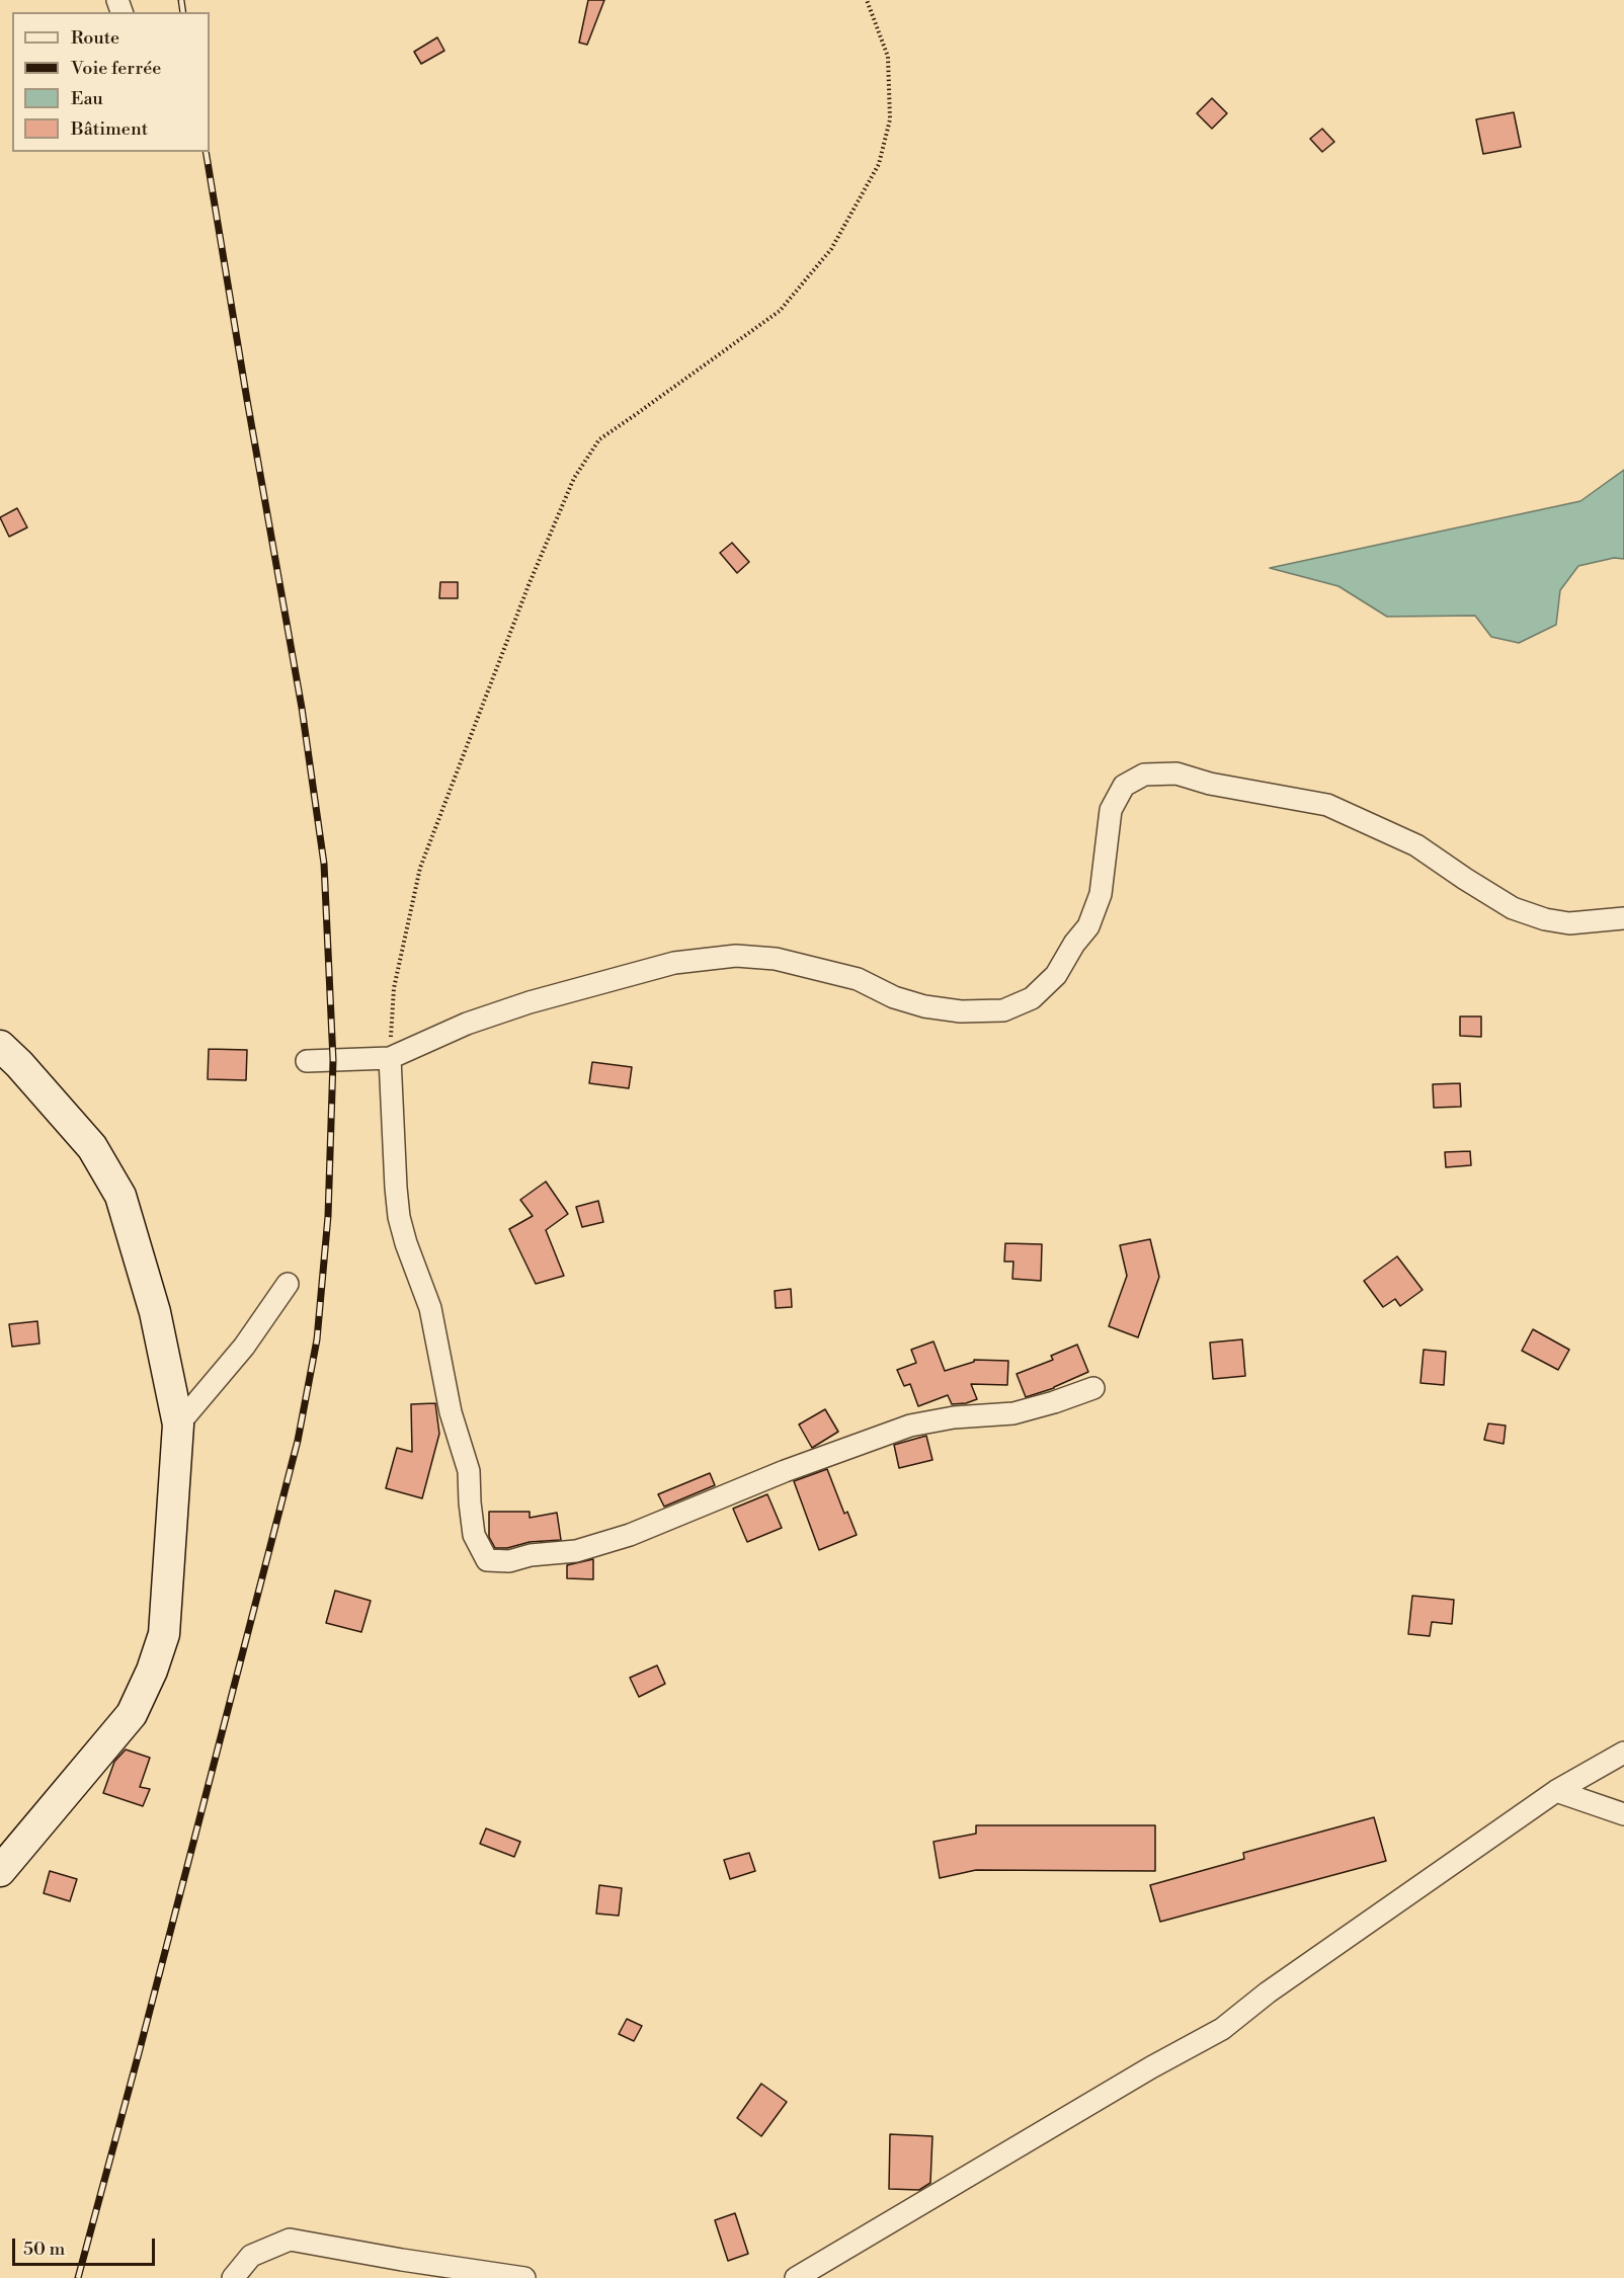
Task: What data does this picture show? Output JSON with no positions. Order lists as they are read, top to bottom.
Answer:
{
  "legend": [
    "Route",
    "Voie ferrée",
    "Eau",
    "Bâtiment"
  ],
  "scale_bar": "50 m"
}
